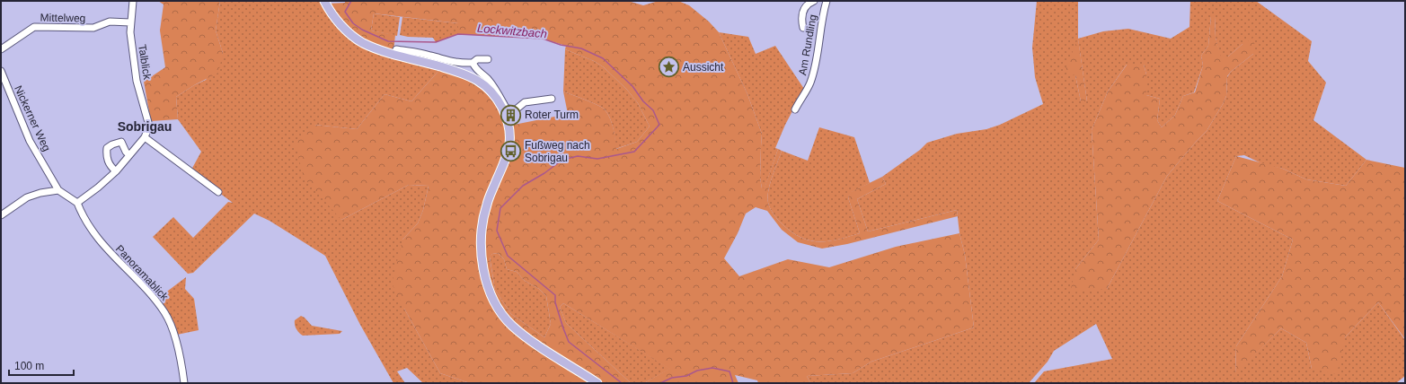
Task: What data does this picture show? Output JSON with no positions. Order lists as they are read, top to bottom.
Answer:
{
  "streets": {
    "street": [
      "Mittelweg",
      "Am Rundling",
      "Talblick",
      "Nickerner Weg",
      "Panoramablick"
    ]
  },
  "crossings": [
    ["Mittelweg", "Talblick"],
    ["Nickerner Weg", "Panoramablick"]
  ],
  "districts": ["Sobrigau"],
  "water": ["Lockwitzbach"],
  "places": {
    "place": ["Aussicht"],
    "building": ["Roter Turm"],
    "bus stop": ["Fußweg nach Sobrigau"]
  },
  "scale_bar": "100 m"
}
